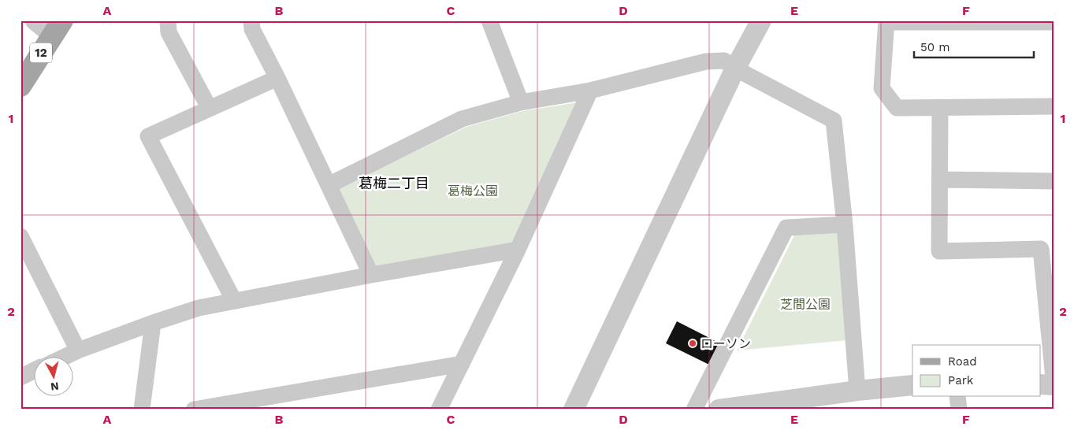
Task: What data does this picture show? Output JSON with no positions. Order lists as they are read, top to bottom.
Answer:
{
  "streets": {
    "main road": ["12"]
  },
  "districts": ["葛梅二丁目"],
  "parks": ["葛梅公園", "芝間公園"],
  "places": ["ローソン"],
  "legend": ["Road", "Park"],
  "scale_bar": "50 m",
  "north": "bottom",
  "grid": {
    "columns": [
      "A",
      "B",
      "C",
      "D",
      "E",
      "F"
    ],
    "rows": ["1", "2"]
  }
}
